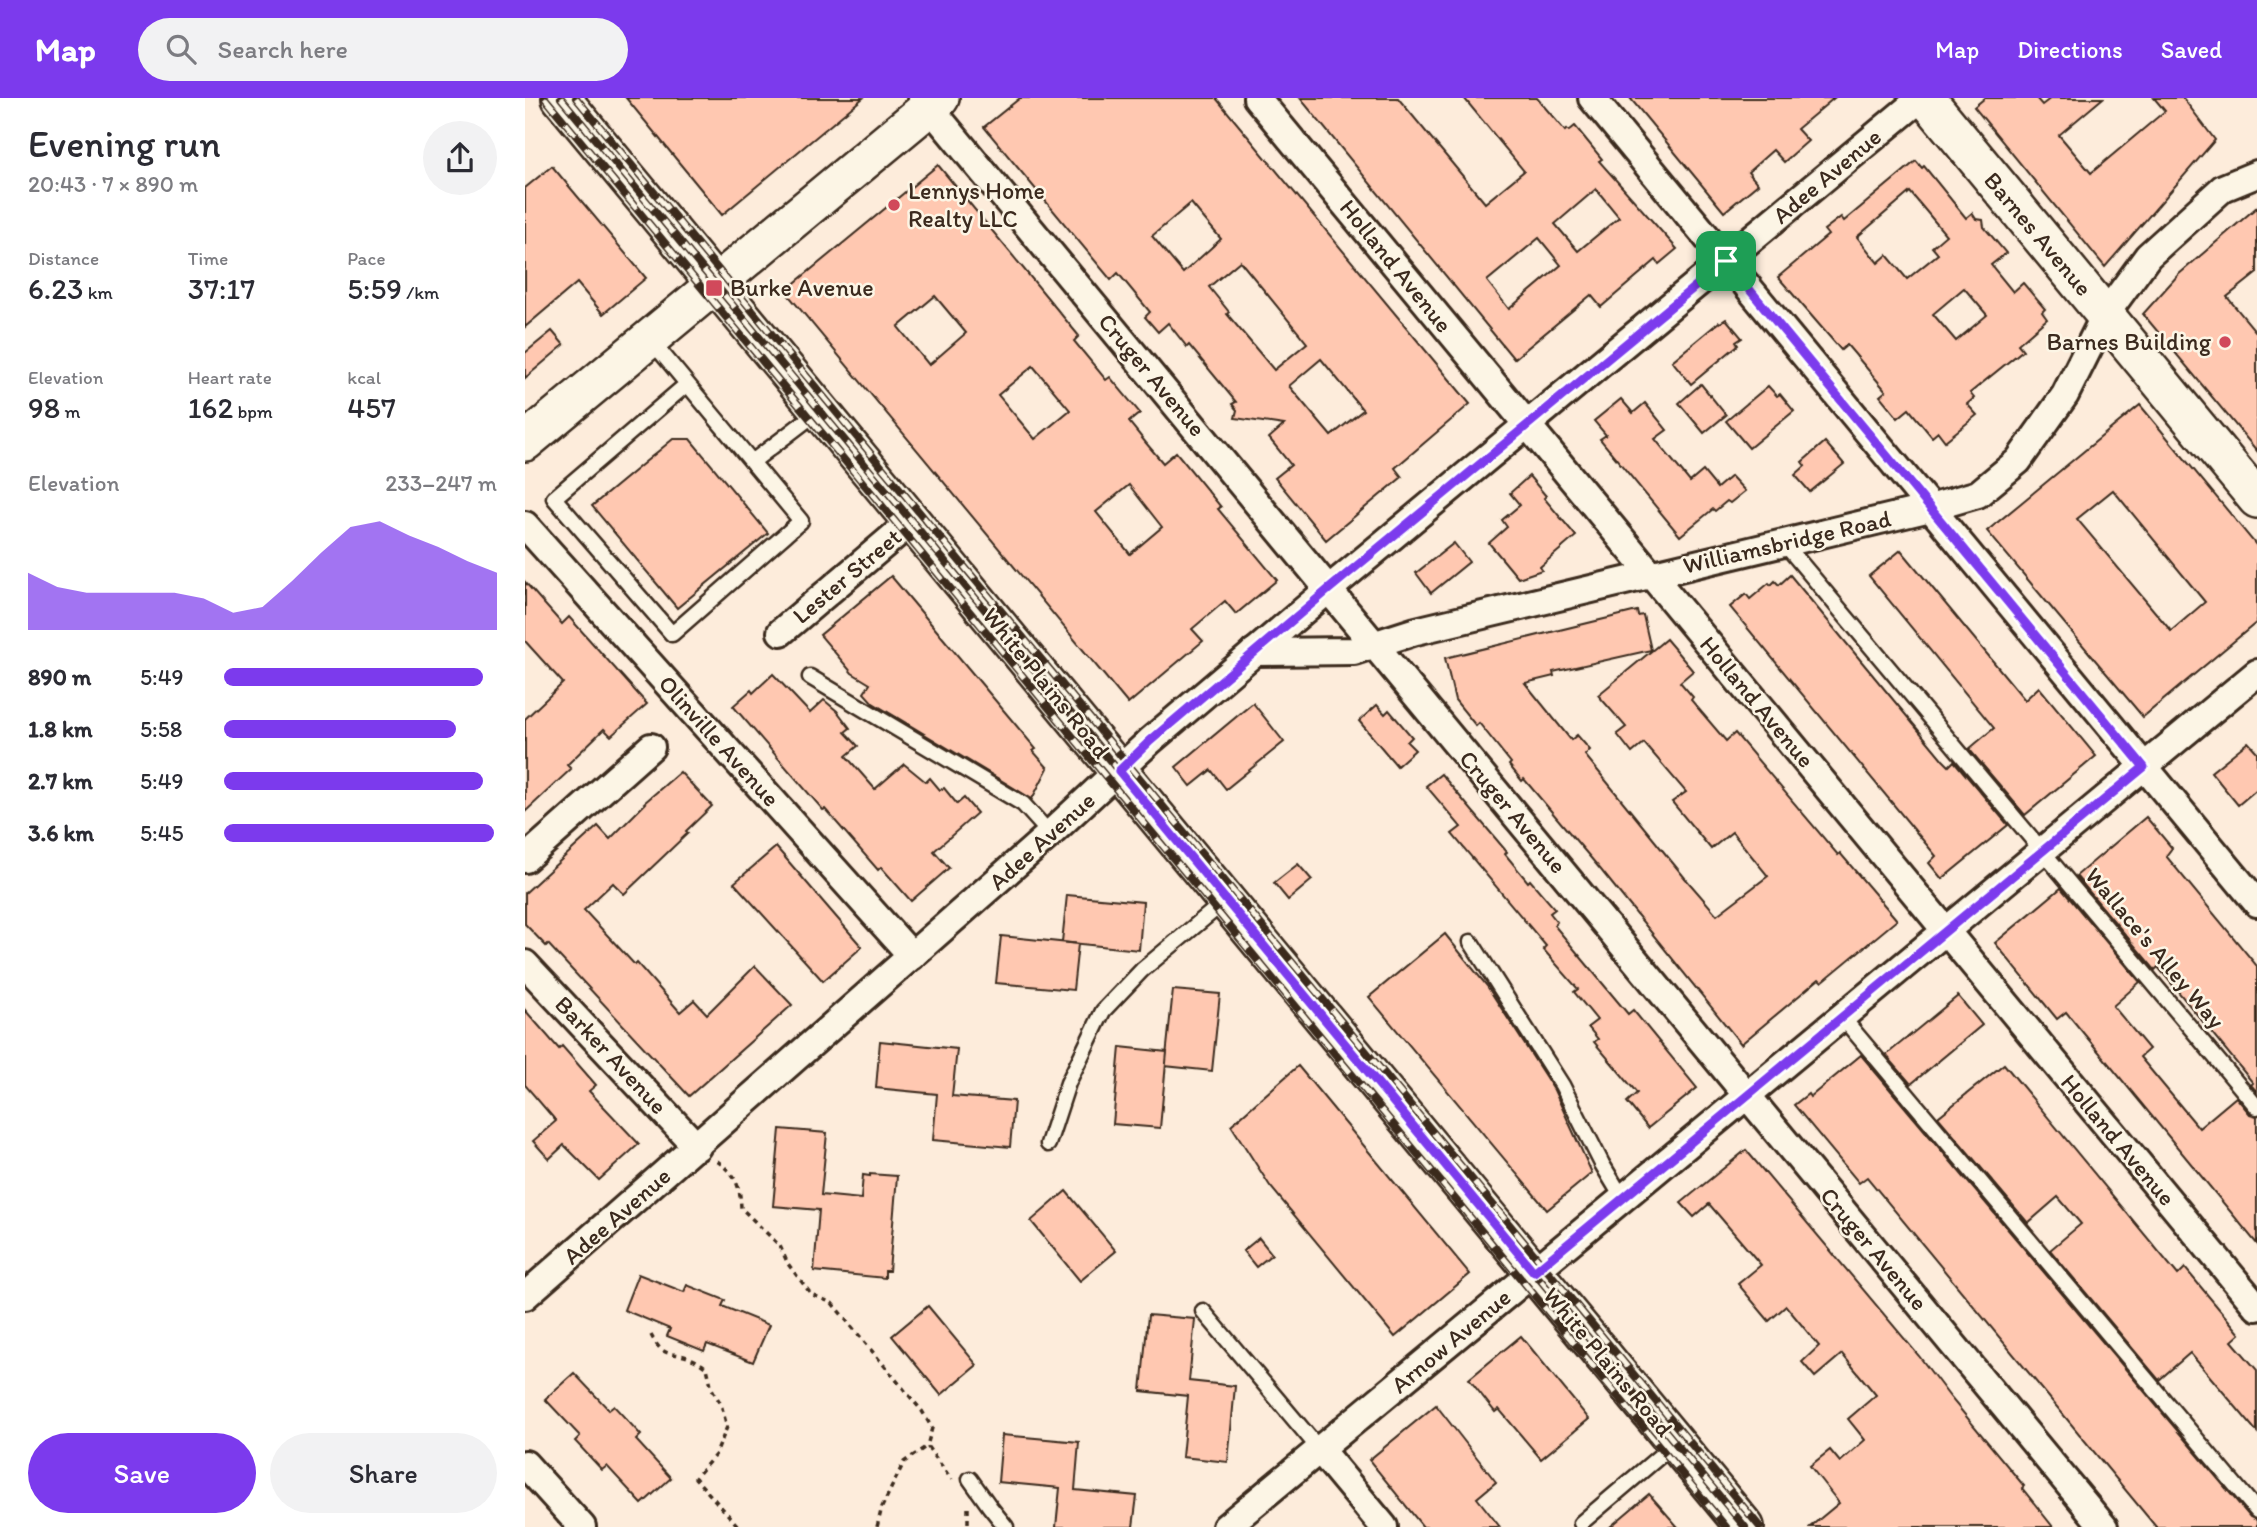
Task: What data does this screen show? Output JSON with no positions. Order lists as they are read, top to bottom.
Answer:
{
  "streets": {
    "main road": ["Barnes Avenue", "White Plains Road"],
    "street": [
      "Adee Avenue",
      "Holland Avenue",
      "Cruger Avenue",
      "Williamsbridge Road",
      "Lester Street",
      "Olinville Avenue",
      "Barker Avenue",
      "Arnow Avenue"
    ],
    "lane": ["Wallace's Alley Way"]
  },
  "crossings": [
    ["Adee Avenue", "Barnes Avenue"],
    ["Adee Avenue", "Holland Avenue"],
    ["Adee Avenue", "Cruger Avenue"],
    ["Adee Avenue", "Williamsbridge Road"],
    ["Adee Avenue", "White Plains Road"],
    ["Adee Avenue", "Olinville Avenue"],
    ["Adee Avenue", "Barker Avenue"],
    ["Barnes Avenue", "Williamsbridge Road"],
    ["Holland Avenue", "Williamsbridge Road"],
    ["Holland Avenue", "Arnow Avenue"],
    ["Cruger Avenue", "Williamsbridge Road"],
    ["Cruger Avenue", "Arnow Avenue"],
    ["Williamsbridge Road", "Wallace's Alley Way"],
    ["Lester Street", "White Plains Road"],
    ["White Plains Road", "Arnow Avenue"],
    ["Wallace's Alley Way", "Arnow Avenue"]
  ],
  "places": {
    "other": ["Lennys Home Realty LLC", "Barnes Building"],
    "transit": ["Burke Avenue"]
  },
  "page": {
    "header": "Map",
    "search": "Search here",
    "nav": ["Map", "Directions", "Saved"],
    "heading": ["Evening run", "20:43 · 7 × 890 m"],
    "stats": [
      ["Distance", "6.23 km"],
      ["Time", "37:17"],
      ["Pace", "5:59 /km"],
      ["Elevation", "98 m"],
      ["Heart rate", "162 bpm"],
      ["kcal", "457"]
    ],
    "chart": ["Elevation", "233–247 m"],
    "list": [
      {
        "name": "890 m",
        "note": "5:49"
      },
      {
        "name": "1.8 km",
        "note": "5:58"
      },
      {
        "name": "2.7 km",
        "note": "5:49"
      },
      {
        "name": "3.6 km",
        "note": "5:45"
      }
    ],
    "buttons": ["Save", "Share"]
  }
}
